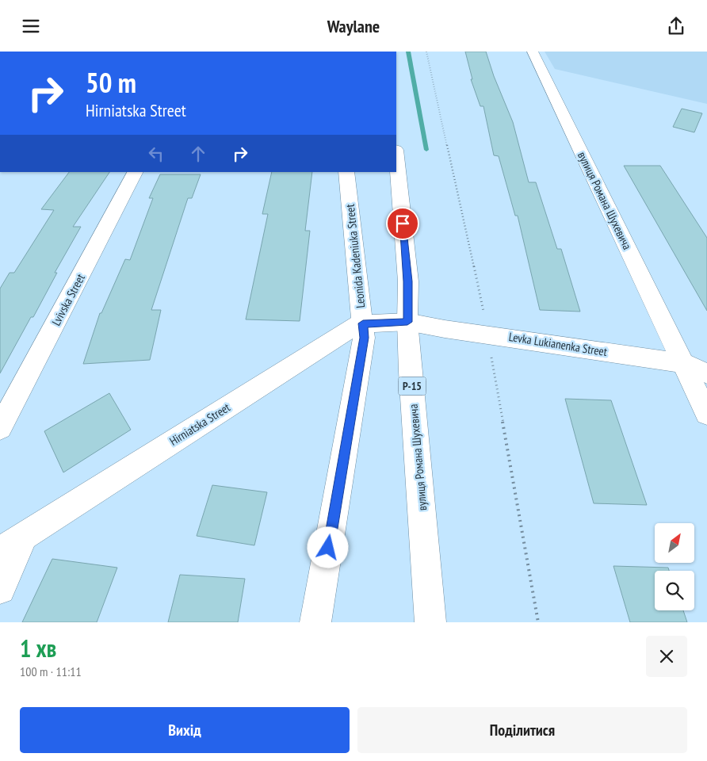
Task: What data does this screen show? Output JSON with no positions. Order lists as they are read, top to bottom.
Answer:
{
  "streets": {
    "street": [
      "вулиця Романа Шухевича",
      "Leonida Kadeniuka Street",
      "Lvivska Street",
      "Levka Lukianenka Street",
      "Р-15",
      "Hirniatska Street"
    ]
  },
  "crossings": [
    ["вулиця Романа Шухевича", "Levka Lukianenka Street"],
    ["вулиця Романа Шухевича", "Hirniatska Street"],
    ["Leonida Kadeniuka Street", "Hirniatska Street"],
    ["Levka Lukianenka Street", "Hirniatska Street"]
  ],
  "north": "top right",
  "page": {
    "header": "Waylane",
    "turn": ["50 m", "Hirniatska Street"],
    "heading": ["1 хв", "100 m · 11:11"],
    "buttons": ["Вихід", "Поділитися"]
  }
}
